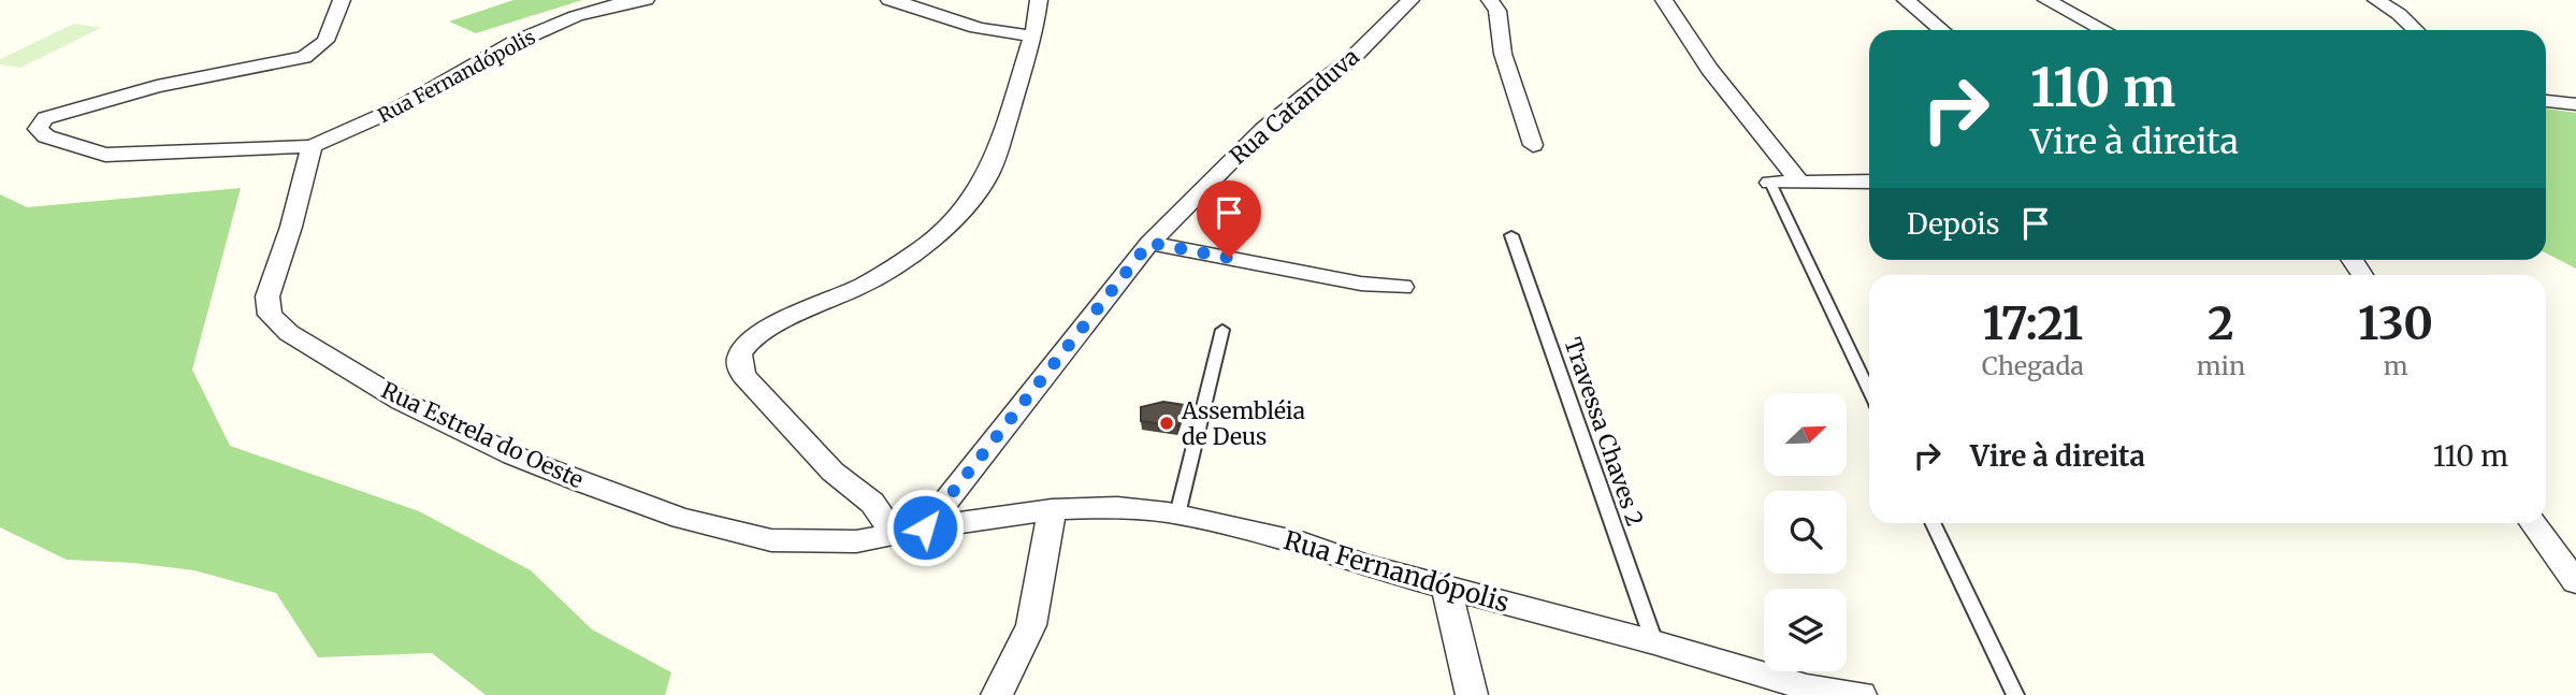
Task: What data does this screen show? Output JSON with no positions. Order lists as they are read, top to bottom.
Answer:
{
  "streets": {
    "street": ["Rua Fernandópolis", "Rua Catanduva", "Rua Estrela do Oeste"],
    "lane": ["Travessa Chaves 2"]
  },
  "crossings": [
    ["Rua Fernandópolis", "Rua Catanduva"],
    ["Rua Fernandópolis", "Travessa Chaves 2"],
    ["Rua Fernandópolis", "Rua Estrela do Oeste"],
    ["Rua Catanduva", "Rua Estrela do Oeste"]
  ],
  "places": ["Assembléia de Deus"],
  "north": "top right",
  "page": {
    "turn": ["110 m", "Vire à direita"],
    "then": "Depois",
    "eta": [
      "17:21",
      "Chegada",
      "2",
      "min",
      "130",
      "m"
    ],
    "list": [
      {
        "name": "Vire à direita",
        "value": "110 m"
      }
    ]
  }
}
